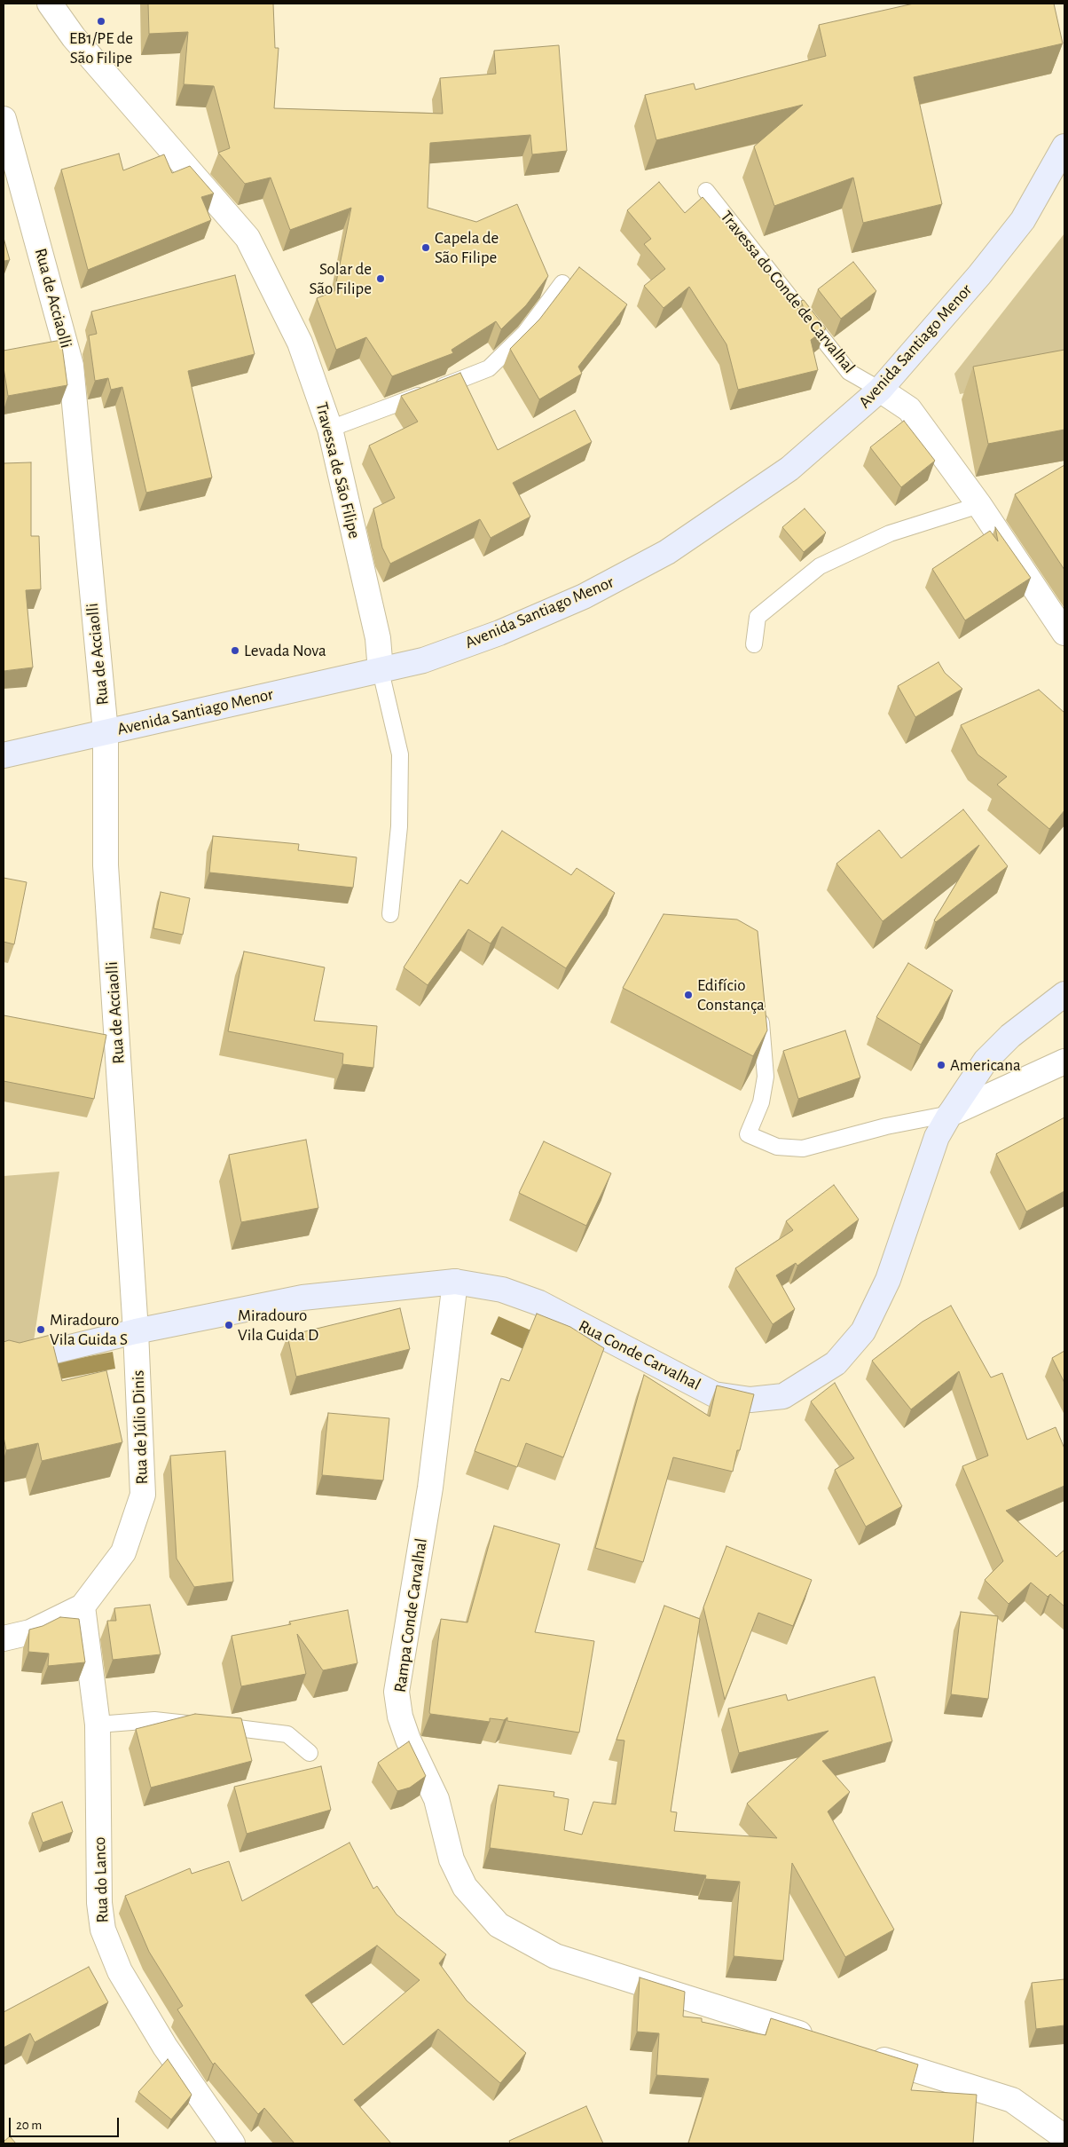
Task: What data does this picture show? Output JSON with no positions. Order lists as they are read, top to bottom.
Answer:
{
  "streets": {
    "street": [
      "Travessa do Conde de Carvalhal",
      "Rua de Acciaolli",
      "Avenida Santiago Menor",
      "Travessa de São Filipe",
      "Rua Conde Carvalhal",
      "Rua de Júlio Dinis",
      "Rampa Conde Carvalhal",
      "Rua do Lanco"
    ]
  },
  "crossings": [
    ["Travessa do Conde de Carvalhal", "Avenida Santiago Menor"],
    ["Rua de Acciaolli", "Avenida Santiago Menor"],
    ["Rua de Acciaolli", "Rua Conde Carvalhal"],
    ["Rua de Acciaolli", "Rua de Júlio Dinis"],
    ["Avenida Santiago Menor", "Travessa de São Filipe"],
    ["Rua Conde Carvalhal", "Rua de Júlio Dinis"],
    ["Rua Conde Carvalhal", "Rampa Conde Carvalhal"],
    ["Rua de Júlio Dinis", "Rua do Lanco"]
  ],
  "places": [
    "EB1/PE de São Filipe",
    "Capela de São Filipe",
    "Solar de São Filipe",
    "Levada Nova",
    "Edifício Constança",
    "Americana",
    "Miradouro Vila Guida D",
    "Miradouro Vila Guida S"
  ],
  "scale_bar": "20 m"
}
